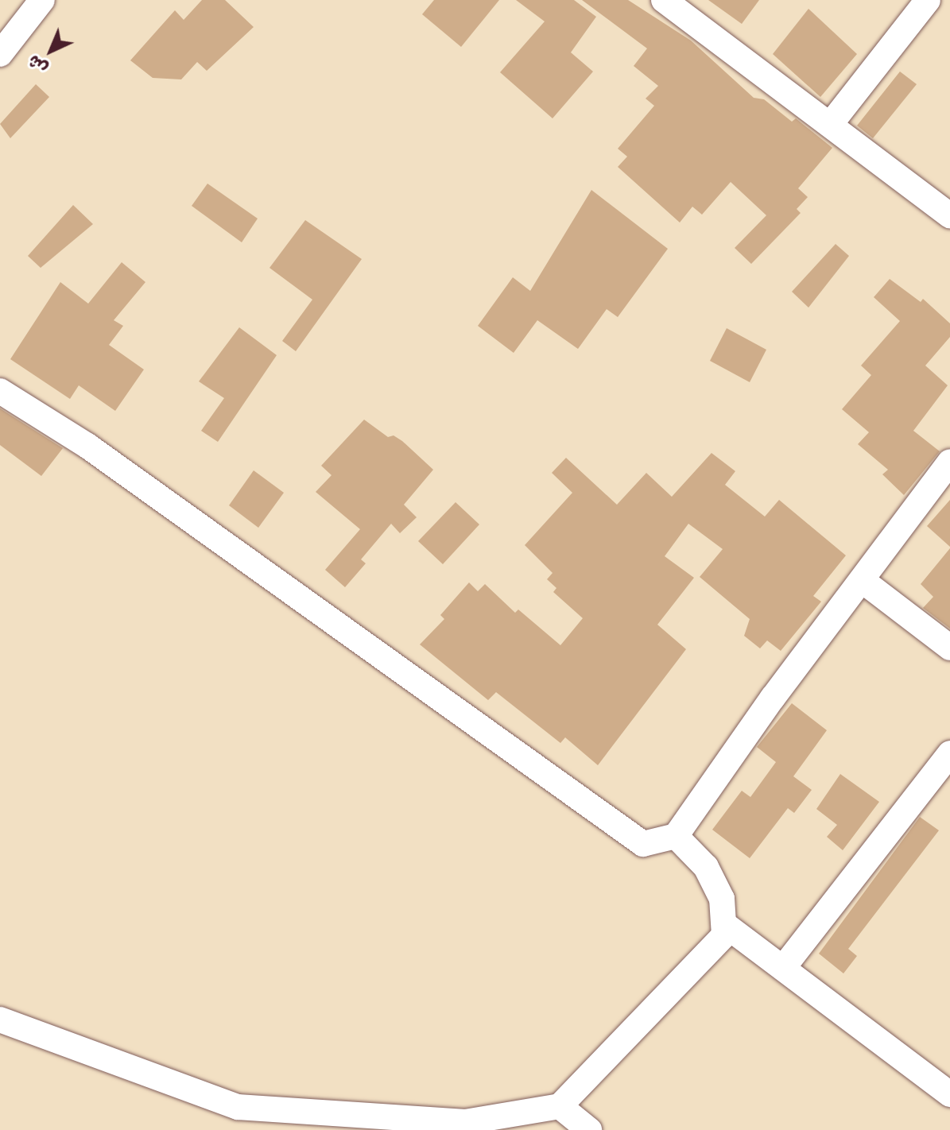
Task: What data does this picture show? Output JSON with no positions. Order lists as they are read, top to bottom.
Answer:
{
  "north": "bottom left"
}
